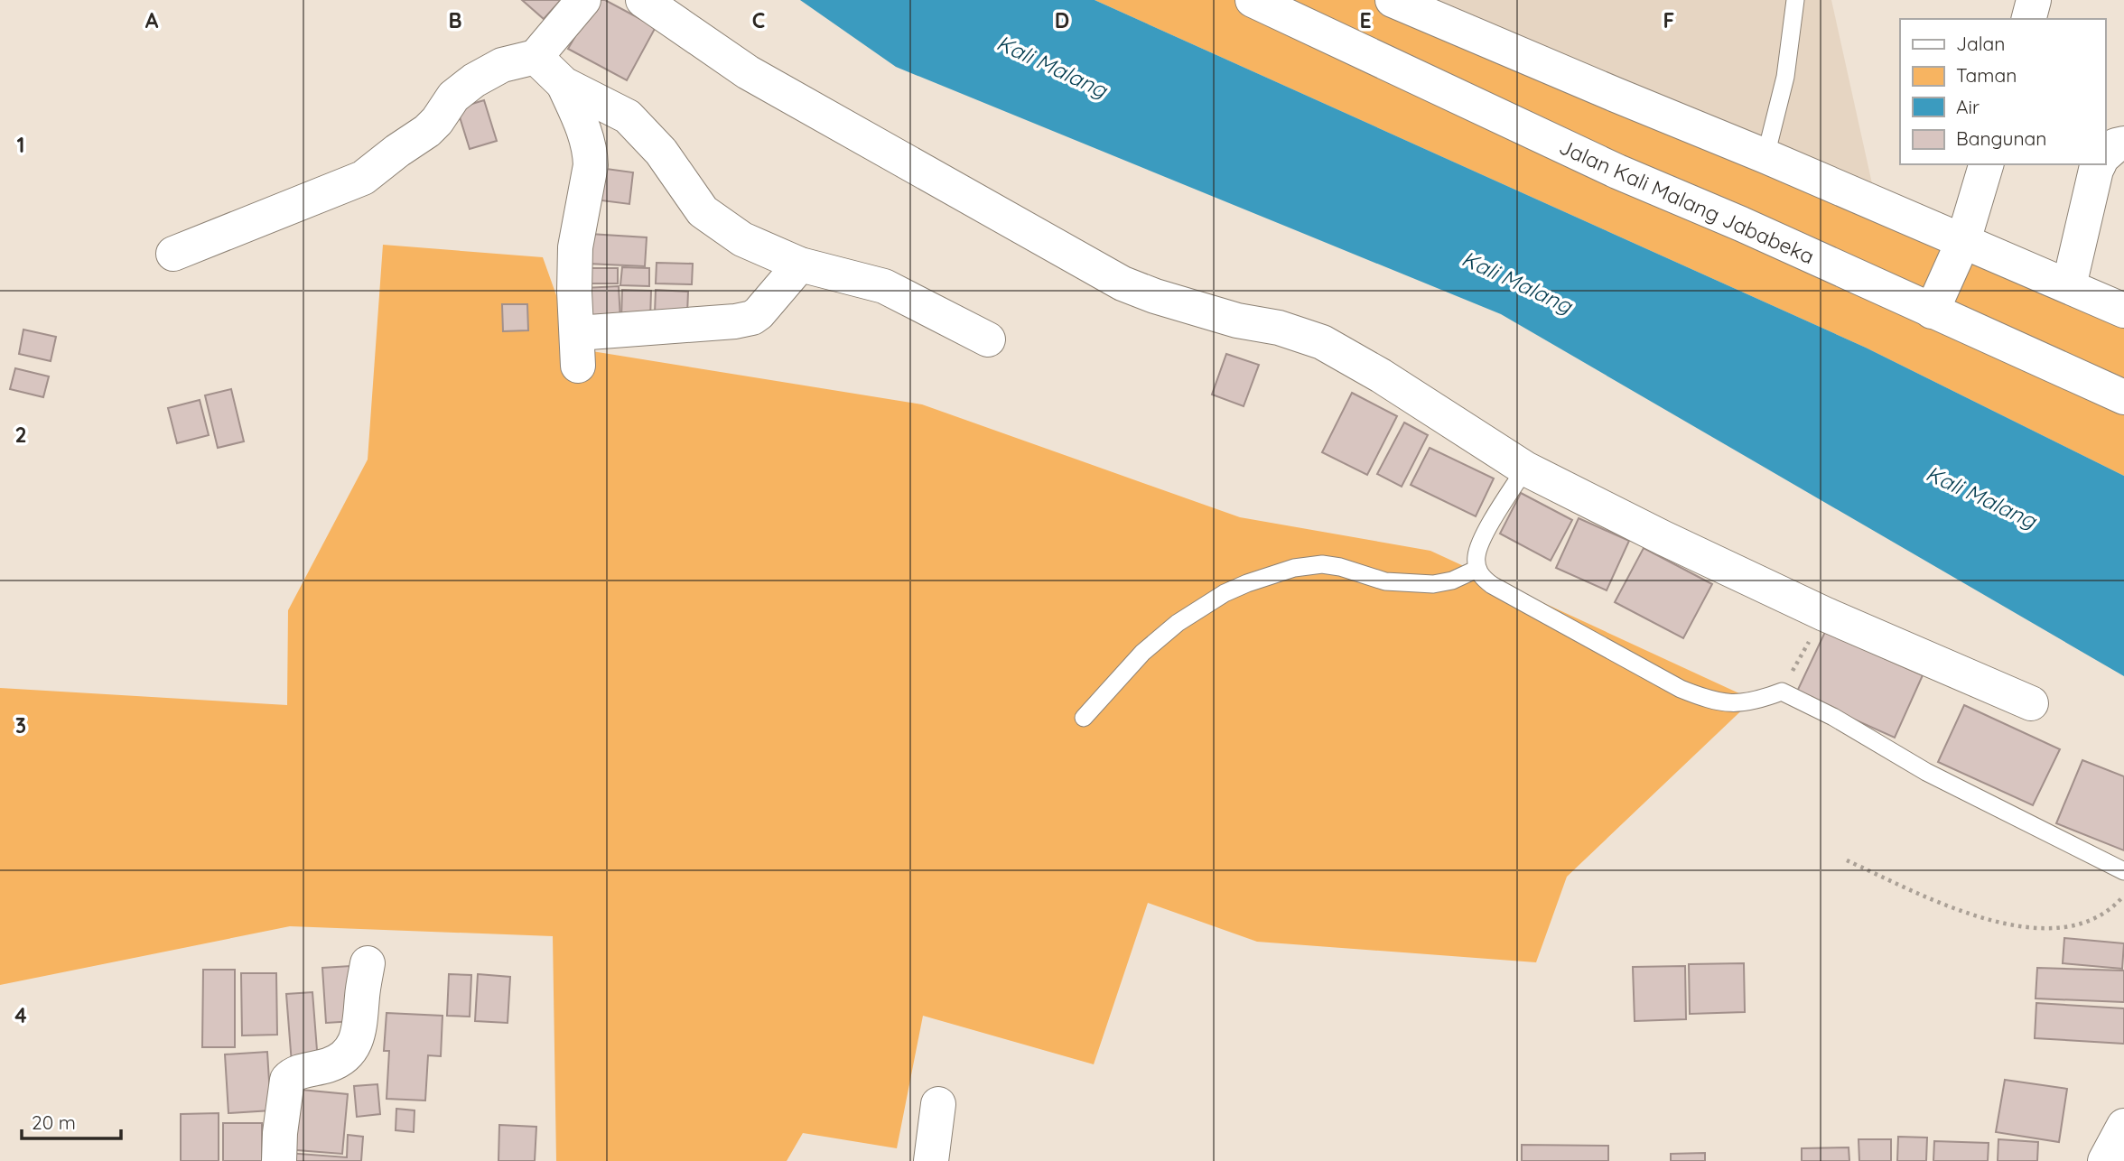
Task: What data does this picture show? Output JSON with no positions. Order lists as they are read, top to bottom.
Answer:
{
  "streets": {
    "street": ["Jalan Kali Malang Jababeka"]
  },
  "water": ["Kali Malang"],
  "legend": [
    "Jalan",
    "Taman",
    "Air",
    "Bangunan"
  ],
  "scale_bar": "20 m",
  "grid": {
    "columns": [
      "A",
      "B",
      "C",
      "D",
      "E",
      "F"
    ],
    "rows": [
      "1",
      "2",
      "3",
      "4"
    ]
  }
}
